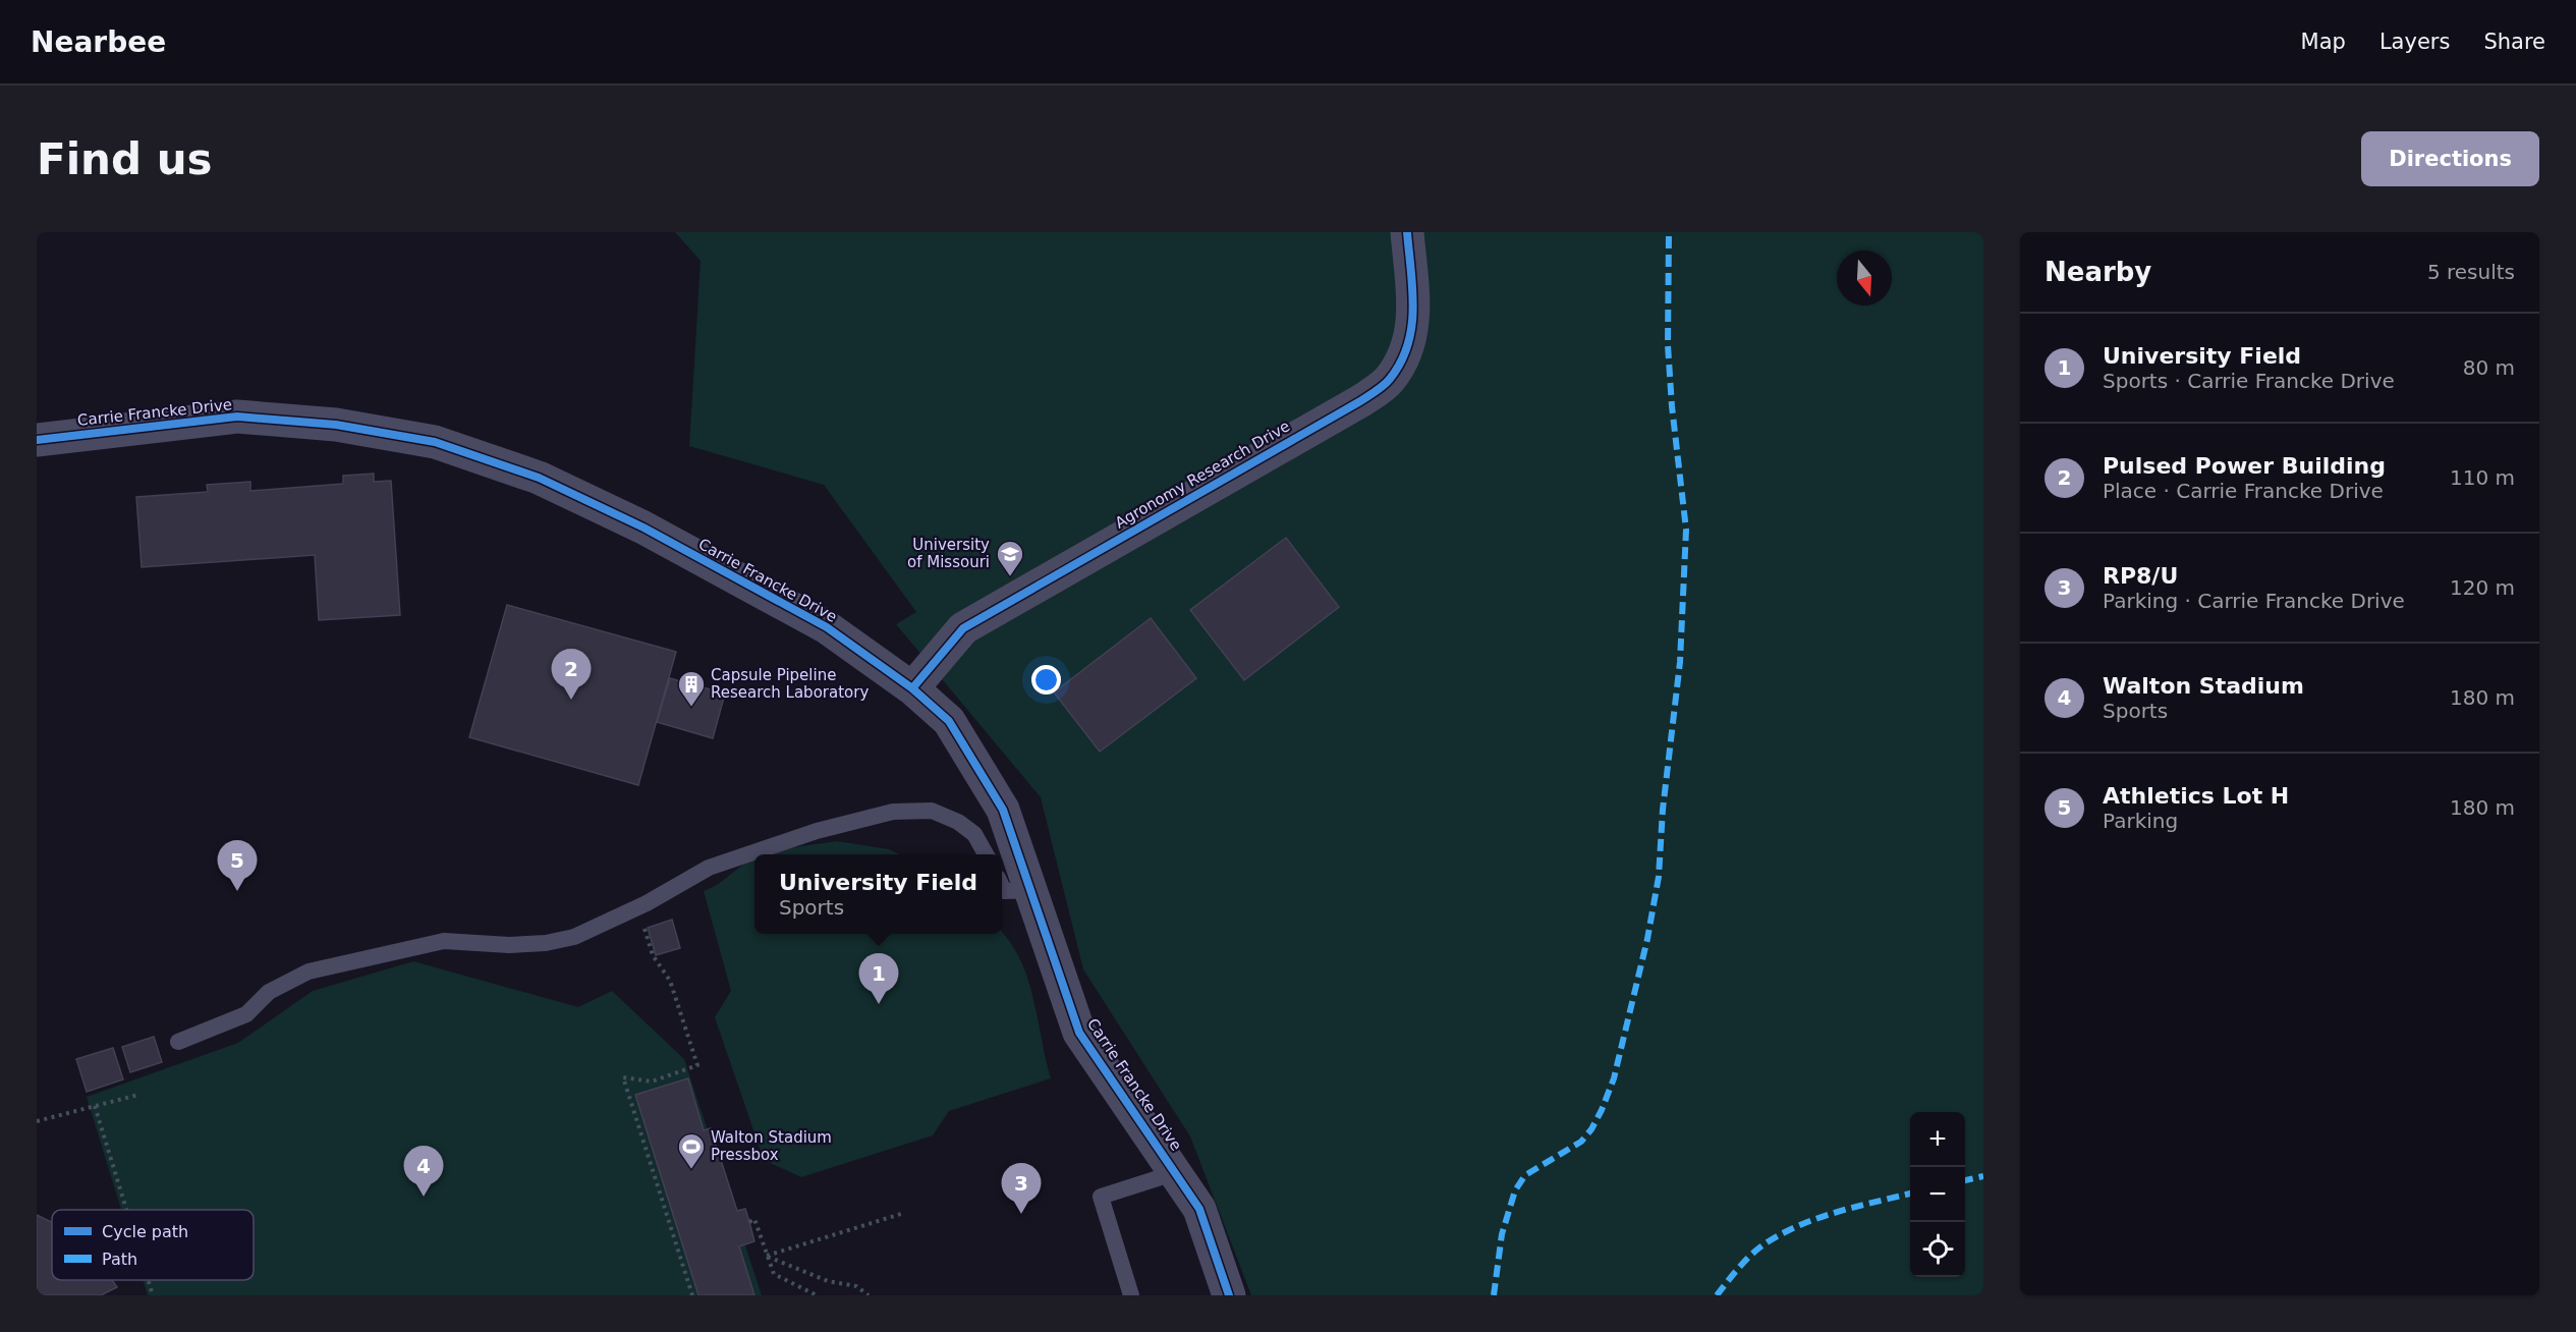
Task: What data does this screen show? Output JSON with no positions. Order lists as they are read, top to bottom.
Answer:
{
  "streets": {
    "street": ["Carrie Francke Drive", "Agronomy Research Drive"]
  },
  "crossings": [
    ["Carrie Francke Drive", "Agronomy Research Drive"]
  ],
  "places": {
    "school or university": ["University of Missouri"],
    "building": ["Capsule Pipeline Research Laboratory"],
    "sports": ["Walton Stadium Pressbox"]
  },
  "legend": ["Cycle path", "Path"],
  "north": "bottom",
  "page": {
    "header": "Nearbee",
    "nav": ["Map", "Layers", "Share"],
    "buttons": "Directions",
    "title": "Find us",
    "heading": ["Nearby", "5 results"],
    "list": [
      {
        "mark": "1",
        "name": "University Field",
        "note": "Sports · Carrie Francke Drive",
        "value": "80 m"
      },
      {
        "mark": "2",
        "name": "Pulsed Power Building",
        "note": "Place · Carrie Francke Drive",
        "value": "110 m"
      },
      {
        "mark": "3",
        "name": "RP8/U",
        "note": "Parking · Carrie Francke Drive",
        "value": "120 m"
      },
      {
        "mark": "4",
        "name": "Walton Stadium",
        "note": "Sports",
        "value": "180 m"
      },
      {
        "mark": "5",
        "name": "Athletics Lot H",
        "note": "Parking",
        "value": "180 m"
      }
    ],
    "pins": [
      "2",
      "5",
      "1",
      "4",
      "3"
    ],
    "popup": ["University Field", "Sports"],
    "map_buttons": ["+", "−"]
  }
}
